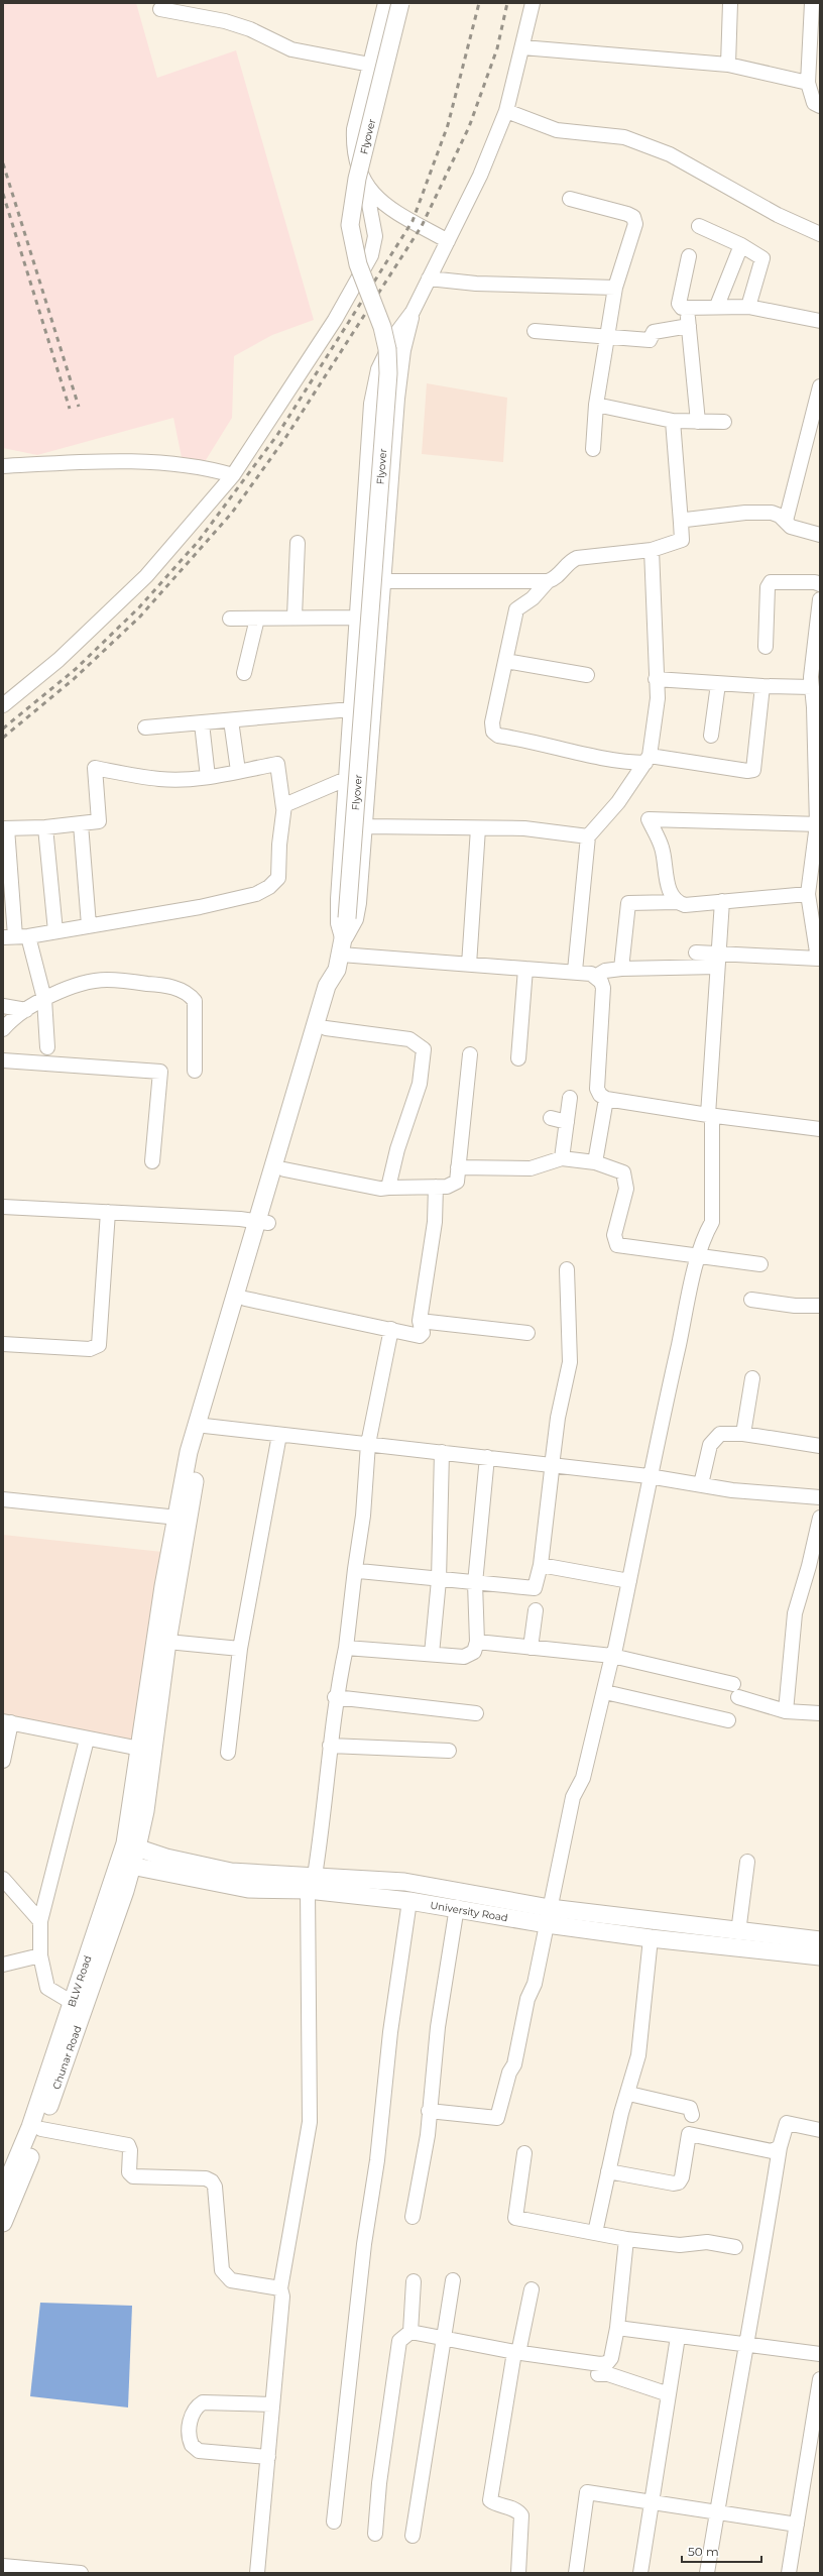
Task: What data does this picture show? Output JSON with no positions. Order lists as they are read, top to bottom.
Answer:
{
  "streets": {
    "main road": [
      "Flyover",
      "University Road",
      "BLW Road",
      "Chunar Road"
    ]
  },
  "crossings": [
    ["BLW Road", "Chunar Road"]
  ],
  "scale_bar": "50 m"
}
